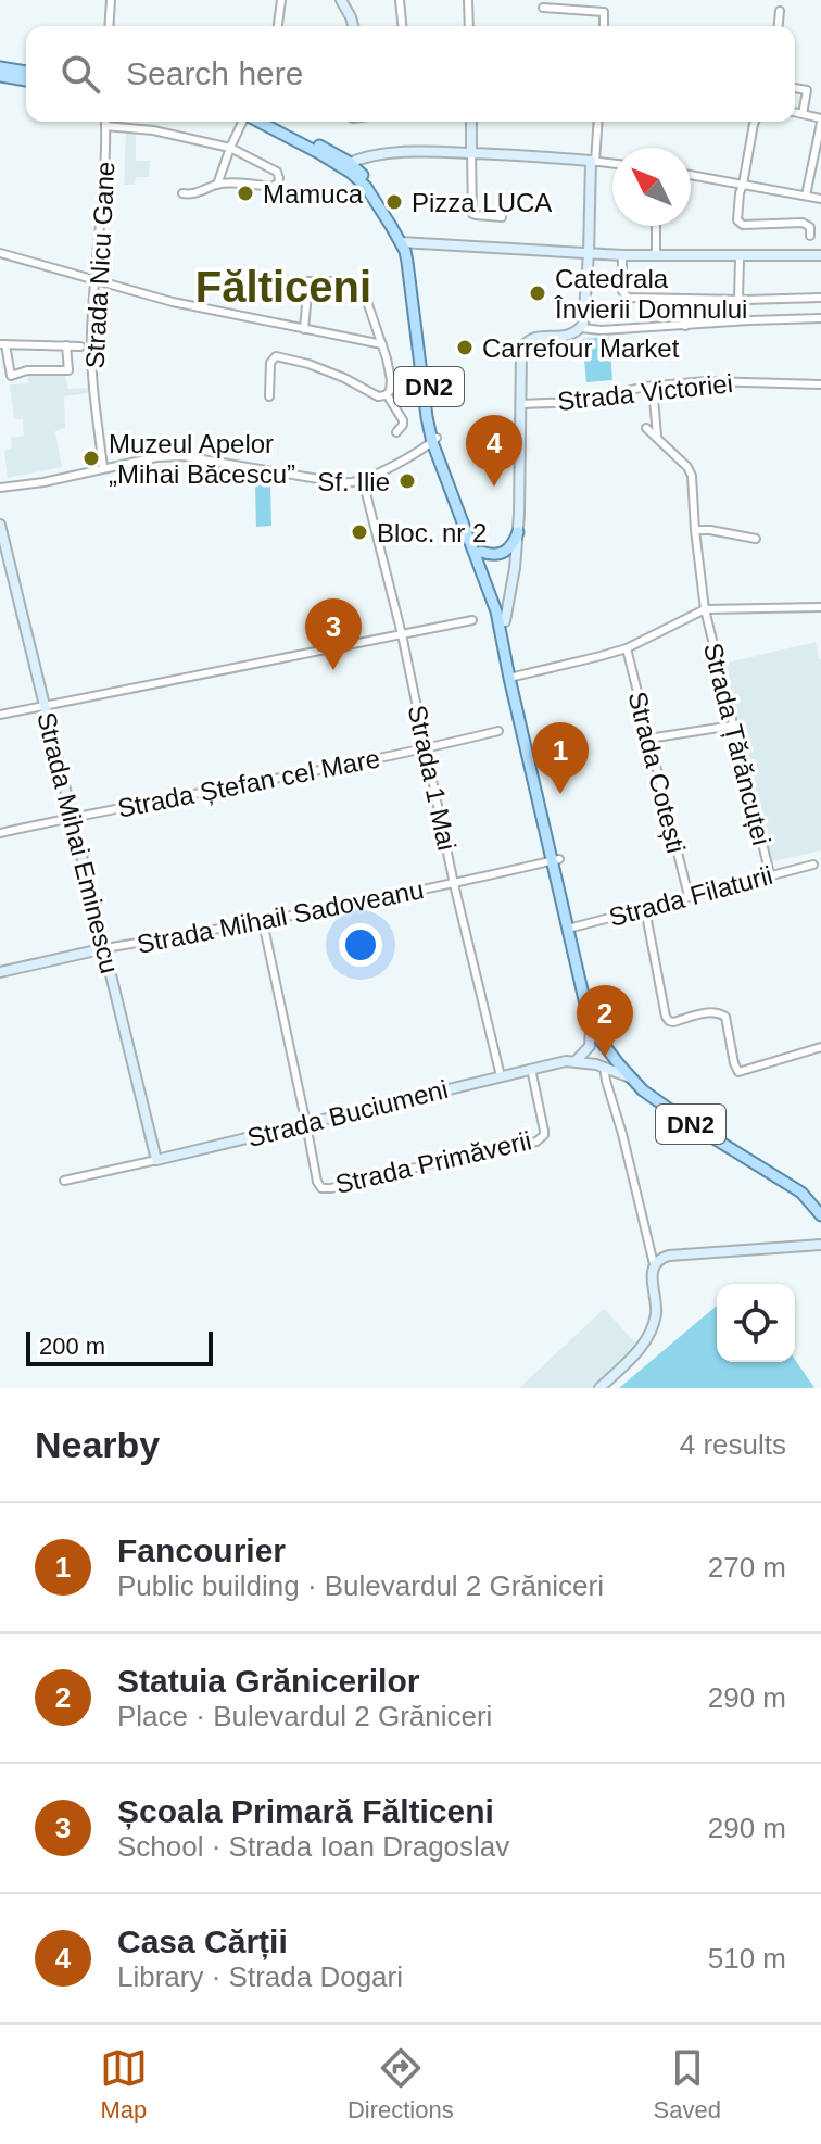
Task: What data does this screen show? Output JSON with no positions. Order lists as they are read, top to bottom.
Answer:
{
  "streets": {
    "main road": ["DN2"],
    "street": [
      "Strada Nicu Gane",
      "Strada Victoriei",
      "Strada Țărăncuței",
      "Strada Cotești",
      "Strada 1 Mai",
      "Strada Ștefan cel Mare",
      "Strada Mihai Eminescu",
      "Strada Filaturii",
      "Strada Mihail Sadoveanu",
      "Strada Buciumeni",
      "Strada Primăverii"
    ]
  },
  "crossings": [
    ["DN2", "Strada Filaturii"],
    ["DN2", "Strada Mihail Sadoveanu"],
    ["DN2", "Strada Buciumeni"],
    ["Strada Țărăncuței", "Strada Filaturii"],
    ["Strada Cotești", "Strada Filaturii"],
    ["Strada 1 Mai", "Strada Ștefan cel Mare"],
    ["Strada 1 Mai", "Strada Mihail Sadoveanu"],
    ["Strada 1 Mai", "Strada Buciumeni"],
    ["Strada Ștefan cel Mare", "Strada Mihai Eminescu"],
    ["Strada Mihai Eminescu", "Strada Mihail Sadoveanu"],
    ["Strada Mihai Eminescu", "Strada Buciumeni"],
    ["Strada Buciumeni", "Strada Primăverii"]
  ],
  "districts": ["Fălticeni"],
  "places": [
    "Mamuca",
    "Pizza LUCA",
    "Catedrala Învierii Domnului",
    "Carrefour Market",
    "Muzeul Apelor „Mihai Băcescu”",
    "Sf. Ilie",
    "Bloc. nr 2"
  ],
  "scale_bar": "200 m",
  "north": "top left",
  "page": {
    "search": "Search here",
    "pins": [
      "4",
      "3",
      "1",
      "2"
    ],
    "scale": "200 m",
    "heading": ["Nearby", "4 results"],
    "list": [
      {
        "mark": "1",
        "name": "Fancourier",
        "note": "Public building · Bulevardul 2 Grăniceri",
        "value": "270 m"
      },
      {
        "mark": "2",
        "name": "Statuia Grănicerilor",
        "note": "Place · Bulevardul 2 Grăniceri",
        "value": "290 m"
      },
      {
        "mark": "3",
        "name": "Școala Primară Fălticeni",
        "note": "School · Strada Ioan Dragoslav",
        "value": "290 m"
      },
      {
        "mark": "4",
        "name": "Casa Cărții",
        "note": "Library · Strada Dogari",
        "value": "510 m"
      }
    ],
    "nav": ["Map", "Directions", "Saved"]
  }
}
